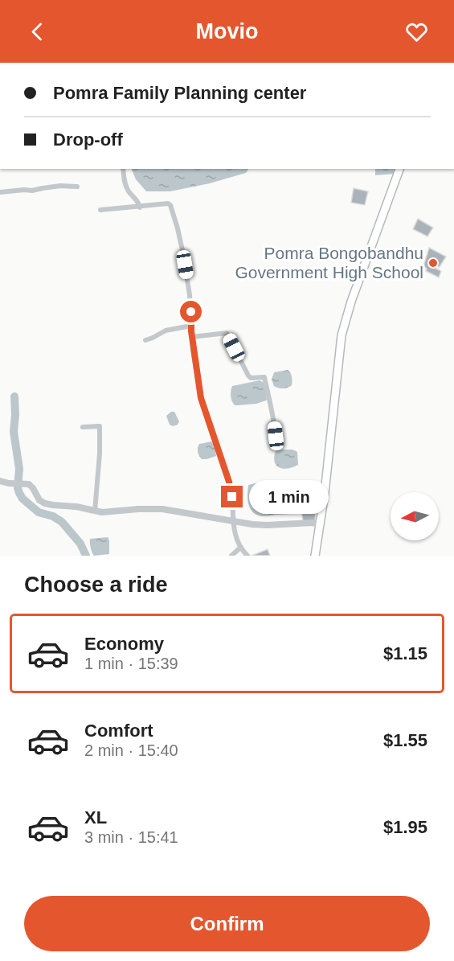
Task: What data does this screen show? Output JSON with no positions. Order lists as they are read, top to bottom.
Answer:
{
  "places": ["Pomra Bongobandhu Government High School"],
  "north": "left",
  "page": {
    "header": "Movio",
    "banner": ["Pomra Family Planning center", "Drop-off"],
    "bubble": "1 min",
    "heading": "Choose a ride",
    "list": [
      {
        "name": "Economy",
        "note": "1 min · 15:39",
        "value": "$1.15"
      },
      {
        "name": "Comfort",
        "note": "2 min · 15:40",
        "value": "$1.55"
      },
      {
        "name": "XL",
        "note": "3 min · 15:41",
        "value": "$1.95"
      }
    ],
    "buttons": "Confirm"
  }
}
